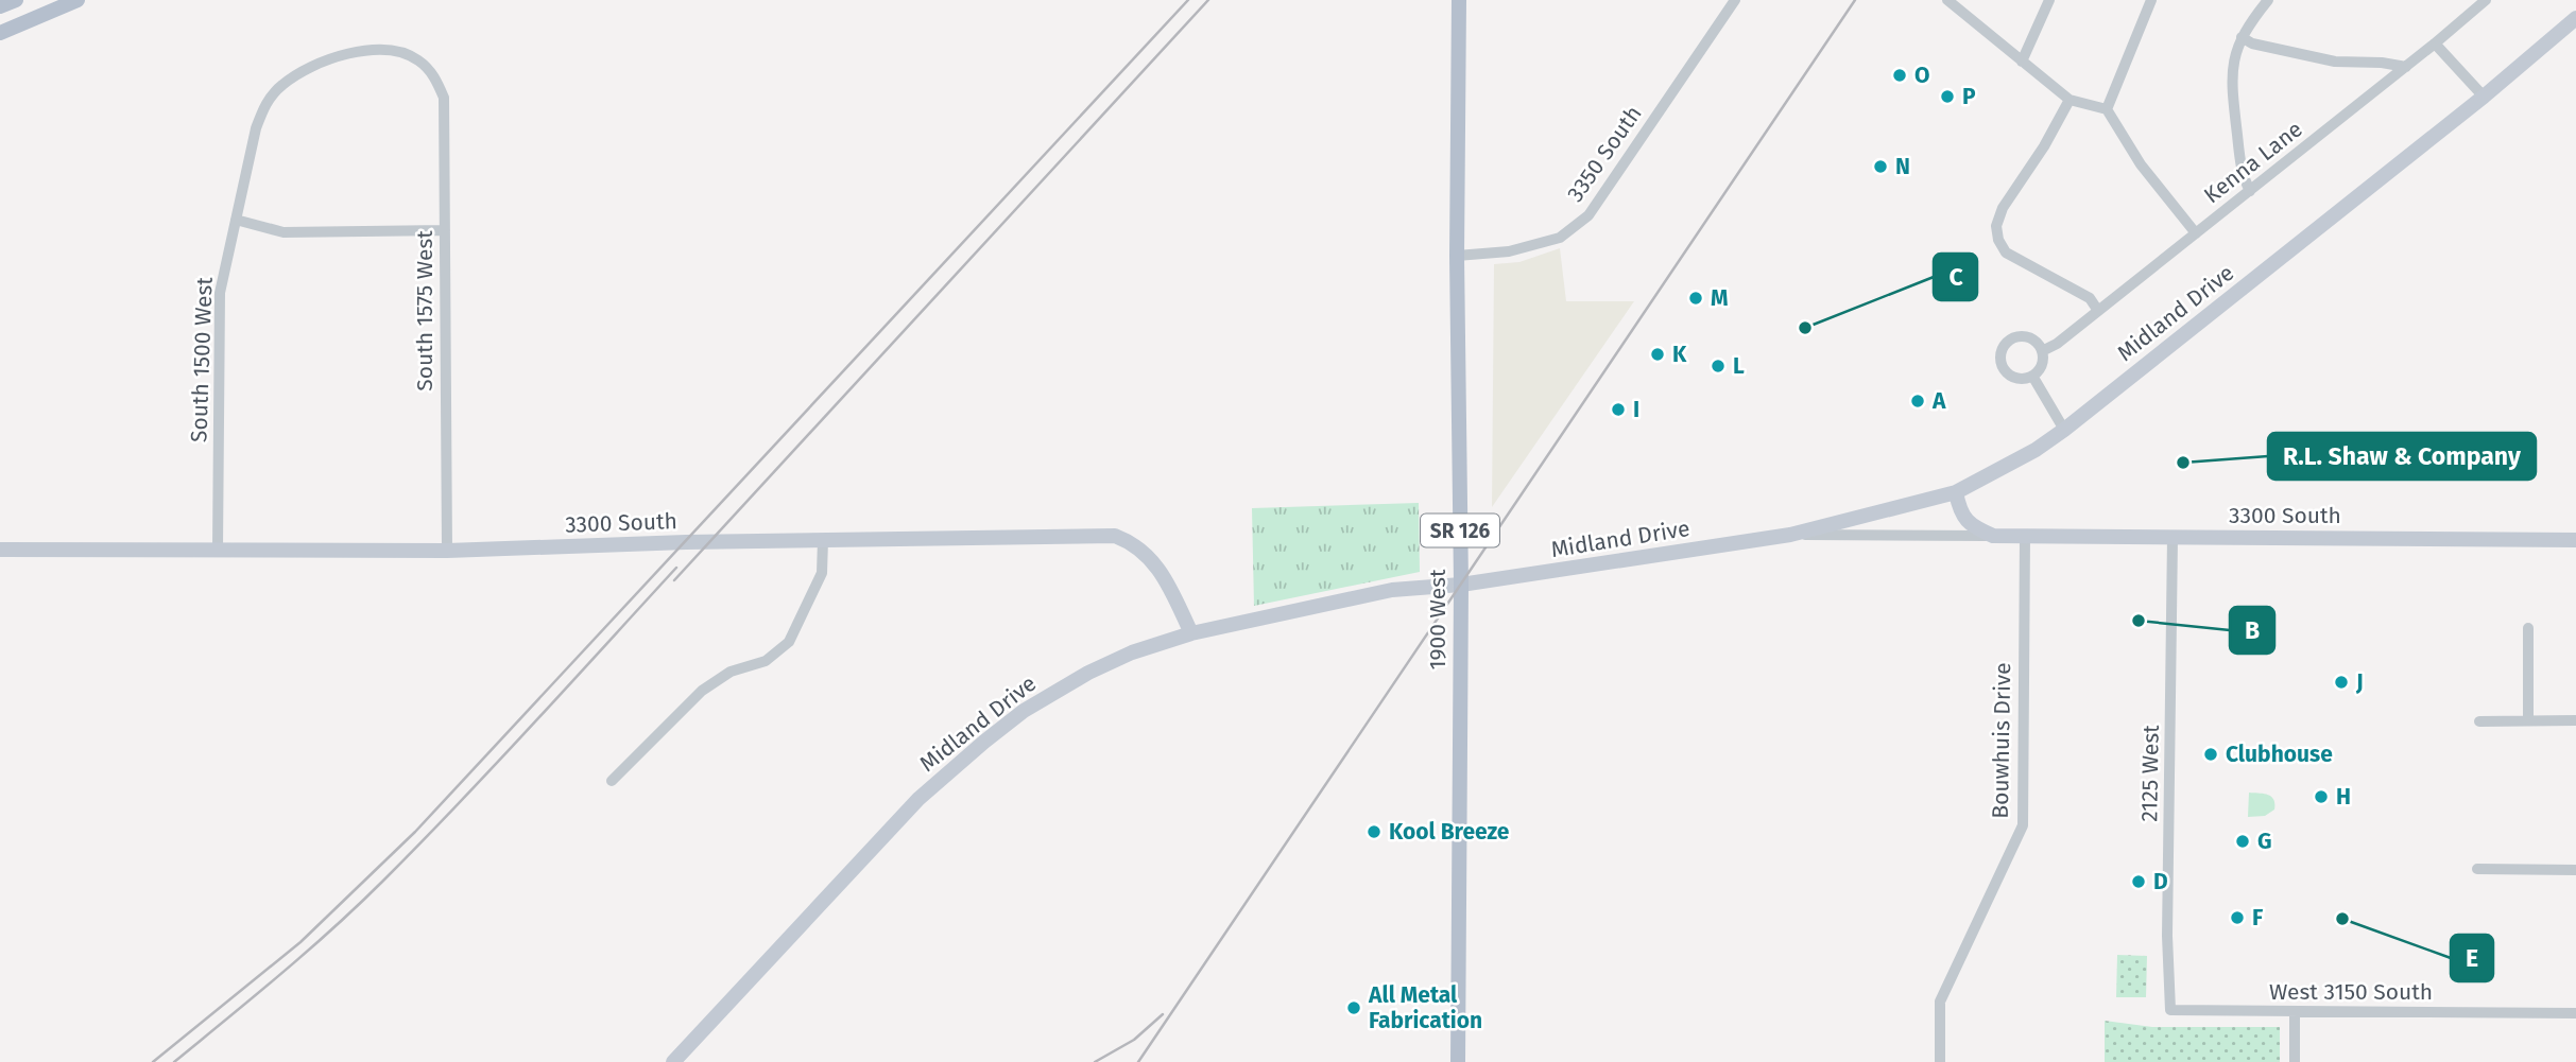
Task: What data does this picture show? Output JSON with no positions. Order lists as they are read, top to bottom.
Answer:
{
  "streets": {
    "main road": ["SR 126", "1900 West"],
    "street": [
      "3350 South",
      "Kenna Lane",
      "South 1575 West",
      "Midland Drive",
      "South 1500 West",
      "3300 South",
      "Bouwhuis Drive",
      "2125 West",
      "West 3150 South"
    ]
  },
  "crossings": [
    ["3350 South", "1900 West"],
    ["South 1575 West", "South 1500 West"],
    ["South 1575 West", "3300 South"],
    ["Midland Drive", "3300 South"],
    ["Midland Drive", "1900 West"],
    ["South 1500 West", "3300 South"],
    ["3300 South", "Bouwhuis Drive"],
    ["3300 South", "2125 West"],
    ["2125 West", "West 3150 South"]
  ],
  "places": [
    "O",
    "P",
    "N",
    "M",
    "C",
    "K",
    "L",
    "A",
    "I",
    "R.L. Shaw & Company",
    "B",
    "J",
    "Clubhouse",
    "H",
    "Kool Breeze",
    "G",
    "D",
    "F",
    "E",
    "All Metal Fabrication"
  ]
}
